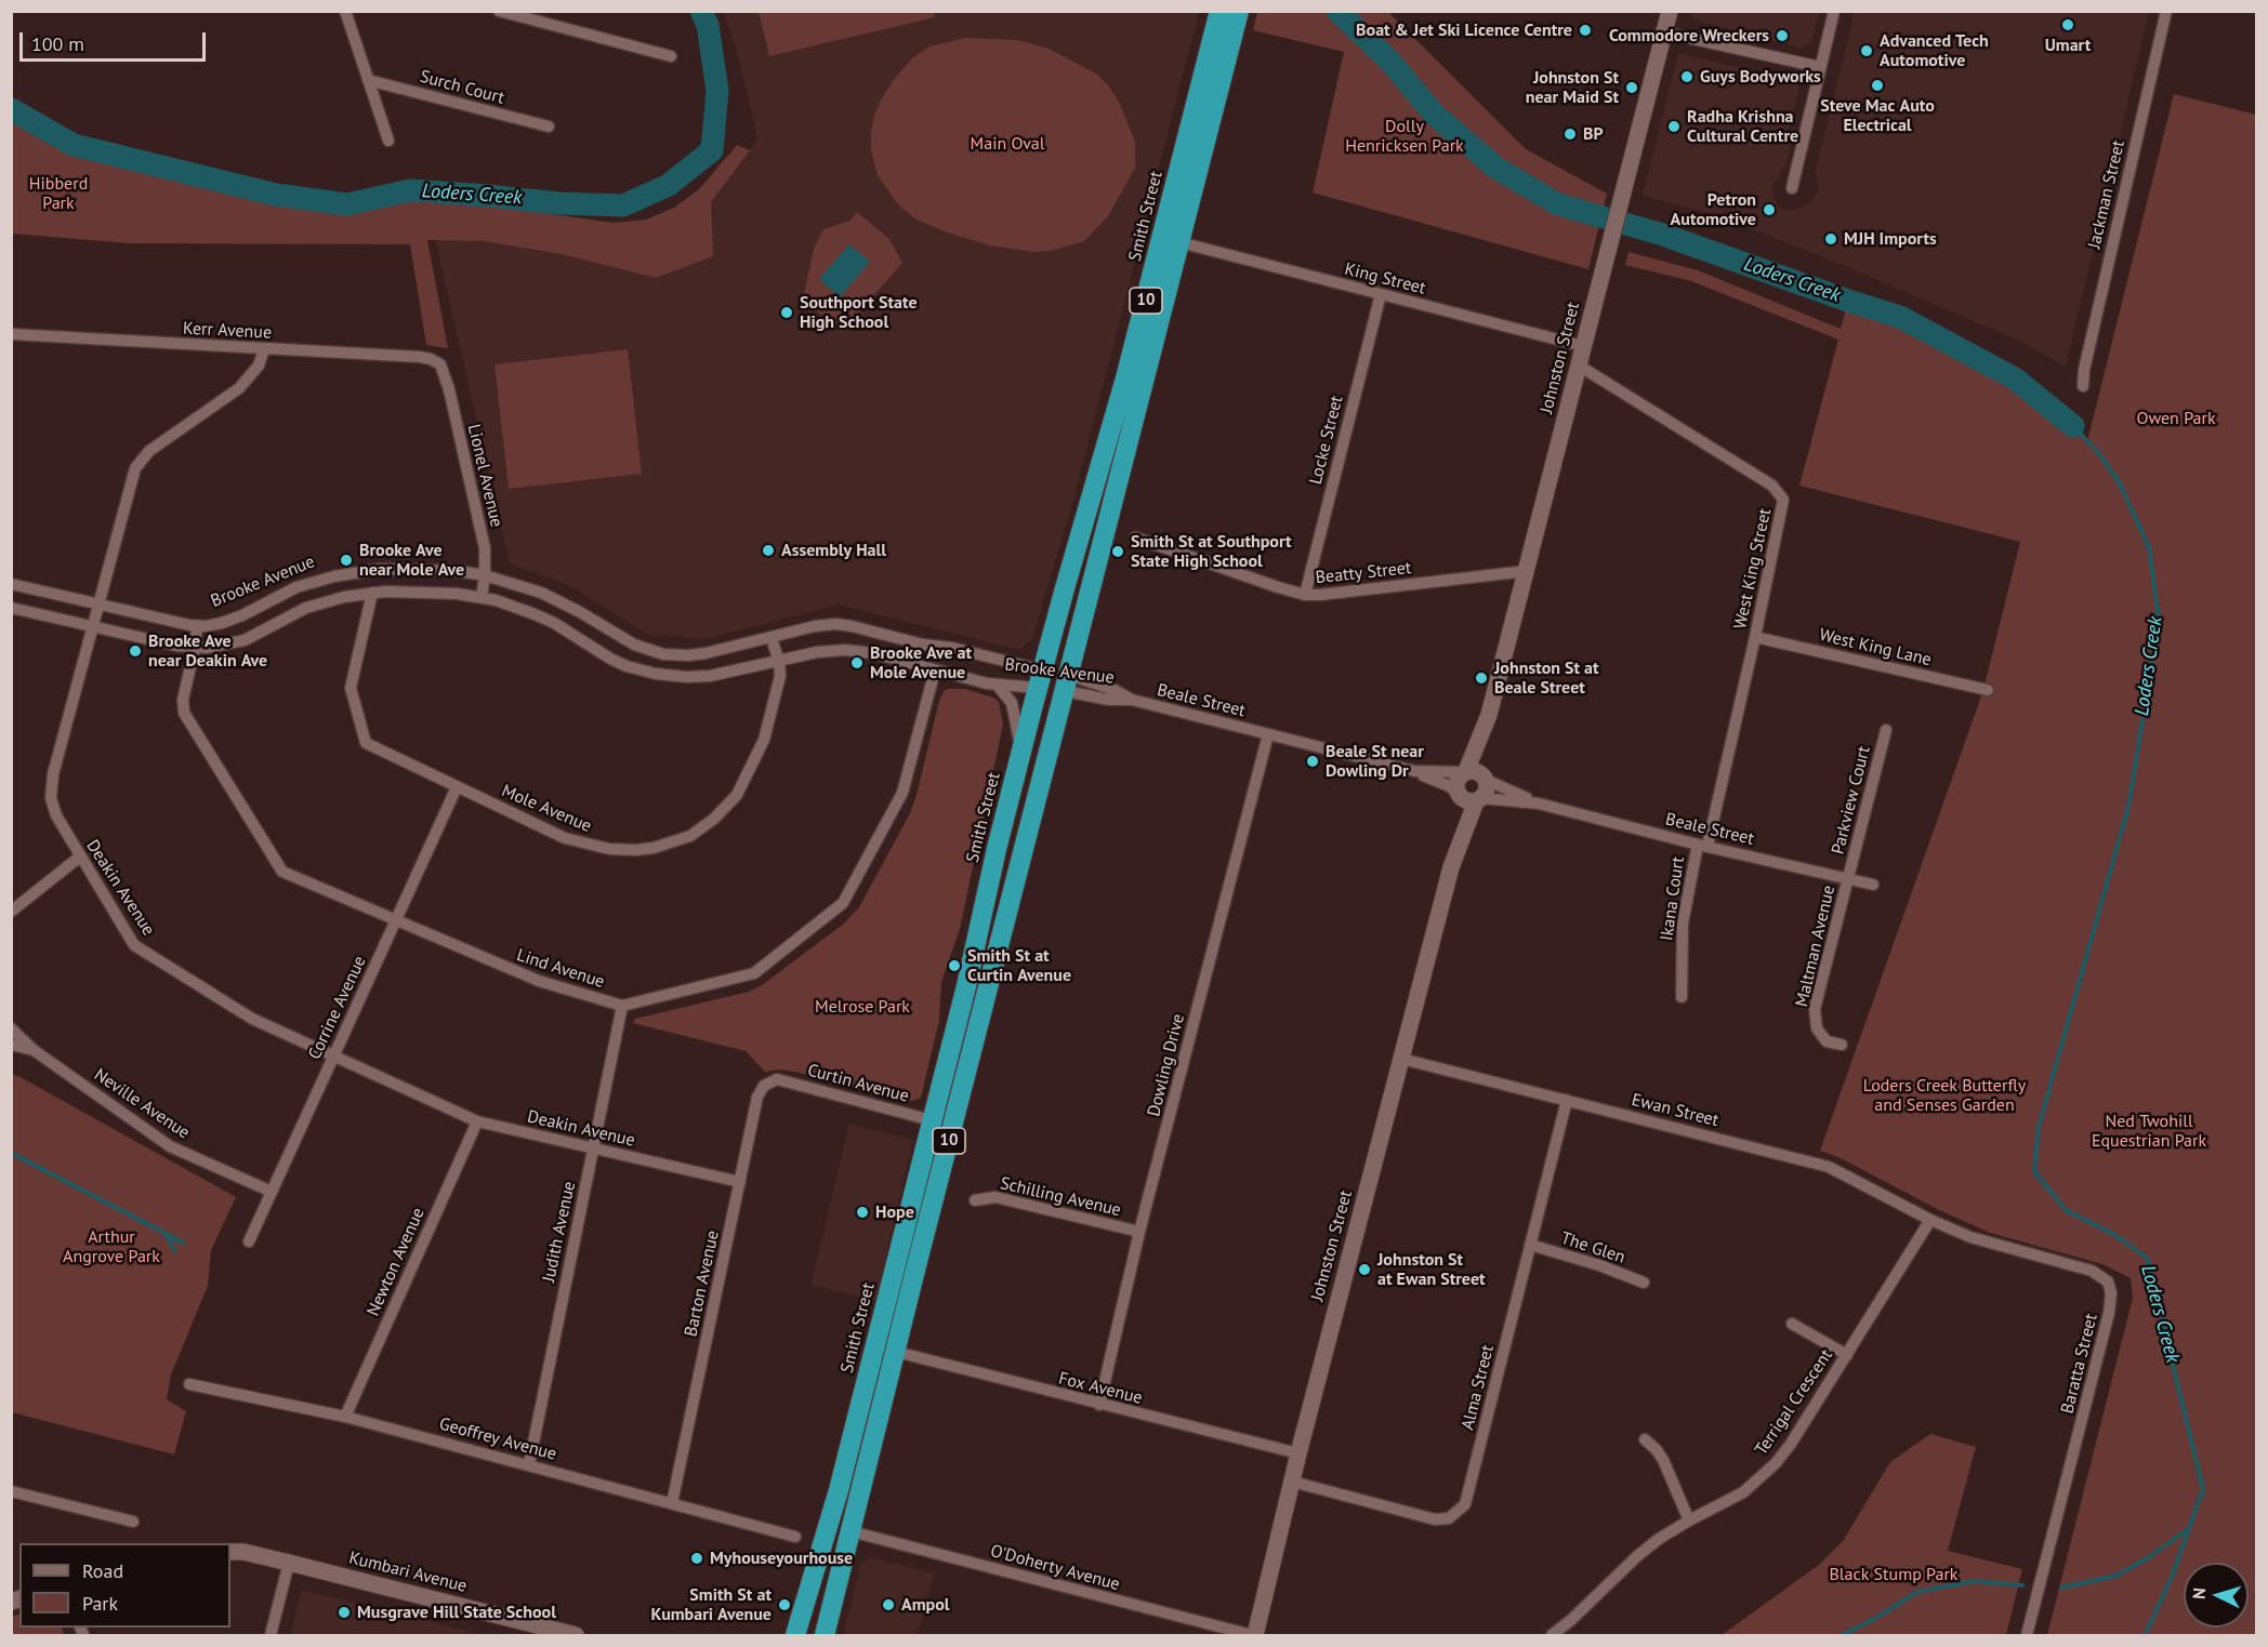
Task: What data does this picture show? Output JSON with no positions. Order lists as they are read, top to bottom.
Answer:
{
  "streets": {
    "highway": ["Smith Street", "10", "Brooke Avenue"],
    "street": [
      "Surch Court",
      "Jackman Street",
      "King Street",
      "Kerr Avenue",
      "Johnston Street",
      "Locke Street",
      "Lionel Avenue",
      "West King Street",
      "Beatty Street",
      "West King Lane",
      "Beale Street",
      "Parkview Court",
      "Mole Avenue",
      "Deakin Avenue",
      "Ikana Court",
      "Maltman Avenue",
      "Lind Avenue",
      "Corrine Avenue",
      "Dowling Drive",
      "Curtin Avenue",
      "Neville Avenue",
      "Ewan Street",
      "Schilling Avenue",
      "Judith Avenue",
      "The Glen",
      "Newton Avenue",
      "Barton Avenue",
      "Baratta Street",
      "Alma Street",
      "Fox Avenue",
      "Terrigal Crescent",
      "Geoffrey Avenue",
      "O'Doherty Avenue",
      "Kumbari Avenue"
    ]
  },
  "crossings": [
    ["Smith Street", "Brooke Avenue"],
    ["Smith Street", "Curtin Avenue"],
    ["King Street", "10"],
    ["King Street", "Johnston Street"],
    ["King Street", "Locke Street"],
    ["10", "Brooke Avenue"],
    ["10", "Fox Avenue"],
    ["10", "O'Doherty Avenue"],
    ["Kerr Avenue", "Lionel Avenue"],
    ["Kerr Avenue", "Deakin Avenue"],
    ["Johnston Street", "West King Street"],
    ["Johnston Street", "Beatty Street"],
    ["Johnston Street", "Beale Street"],
    ["Johnston Street", "Ewan Street"],
    ["Johnston Street", "Alma Street"],
    ["Johnston Street", "Fox Avenue"],
    ["Johnston Street", "O'Doherty Avenue"],
    ["Locke Street", "Beatty Street"],
    ["Lionel Avenue", "Brooke Avenue"],
    ["West King Street", "West King Lane"],
    ["West King Street", "Beale Street"],
    ["West King Street", "Ikana Court"],
    ["Brooke Avenue", "Beale Street"],
    ["Brooke Avenue", "Mole Avenue"],
    ["Brooke Avenue", "Deakin Avenue"],
    ["Brooke Avenue", "Lind Avenue"],
    ["Beale Street", "Parkview Court"],
    ["Beale Street", "Ikana Court"],
    ["Beale Street", "Maltman Avenue"],
    ["Beale Street", "Dowling Drive"],
    ["Parkview Court", "Maltman Avenue"],
    ["Mole Avenue", "Corrine Avenue"],
    ["Deakin Avenue", "Corrine Avenue"],
    ["Deakin Avenue", "Judith Avenue"],
    ["Deakin Avenue", "Newton Avenue"],
    ["Deakin Avenue", "Barton Avenue"],
    ["Lind Avenue", "Corrine Avenue"],
    ["Lind Avenue", "Judith Avenue"],
    ["Corrine Avenue", "Neville Avenue"],
    ["Dowling Drive", "Schilling Avenue"],
    ["Dowling Drive", "Fox Avenue"],
    ["Curtin Avenue", "Barton Avenue"],
    ["Ewan Street", "Baratta Street"],
    ["Ewan Street", "Alma Street"],
    ["Ewan Street", "Terrigal Crescent"],
    ["Judith Avenue", "Geoffrey Avenue"],
    ["The Glen", "Alma Street"],
    ["Newton Avenue", "Geoffrey Avenue"],
    ["Barton Avenue", "Geoffrey Avenue"],
    ["Baratta Street", "Terrigal Crescent"]
  ],
  "water": ["Loders Creek"],
  "parks": [
    "Dolly Henricksen Park",
    "Main Oval",
    "Hibberd Park",
    "Owen Park",
    "Melrose Park",
    "Loders Creek Butterfly and Senses Garden",
    "Ned Twohill Equestrian Park",
    "Arthur Angrove Park",
    "Black Stump Park"
  ],
  "places": [
    "Umart",
    "Boat & Jet Ski Licence Centre",
    "Commodore Wreckers",
    "Advanced Tech Automotive",
    "Guys Bodyworks",
    "Steve Mac Auto Electrical",
    "Johnston St near Maid St",
    "Radha Krishna Cultural Centre",
    "BP",
    "Petron Automotive",
    "MJH Imports",
    "Southport State High School",
    "Assembly Hall",
    "Smith St at Southport State High School",
    "Brooke Ave near Mole Ave",
    "Brooke Ave near Deakin Ave",
    "Brooke Ave at Mole Avenue",
    "Johnston St at Beale Street",
    "Beale St near Dowling Dr",
    "Smith St at Curtin Avenue",
    "Hope",
    "Johnston St at Ewan Street",
    "Myhouseyourhouse",
    "Smith St at Kumbari Avenue",
    "Ampol",
    "Musgrave Hill State School"
  ],
  "legend": ["Road", "Park"],
  "scale_bar": "100 m",
  "north": "left"
}
